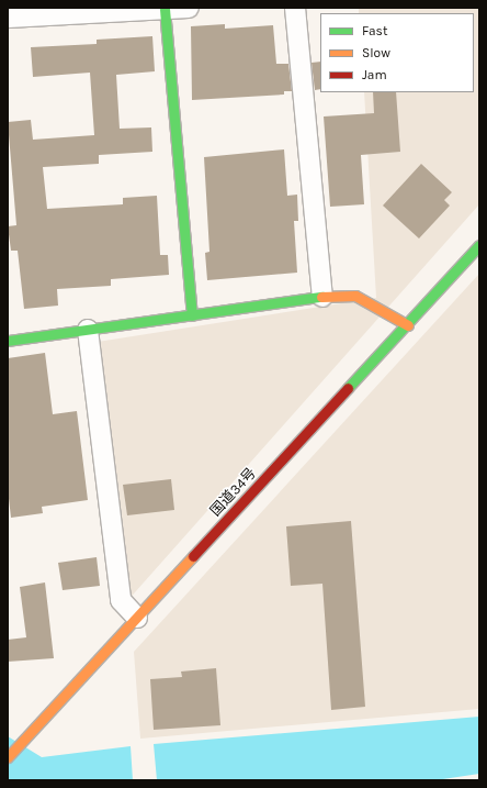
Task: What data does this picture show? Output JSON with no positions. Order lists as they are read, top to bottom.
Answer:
{
  "streets": {
    "main road": ["国道34号"]
  },
  "legend": ["Fast", "Slow", "Jam"]
}
